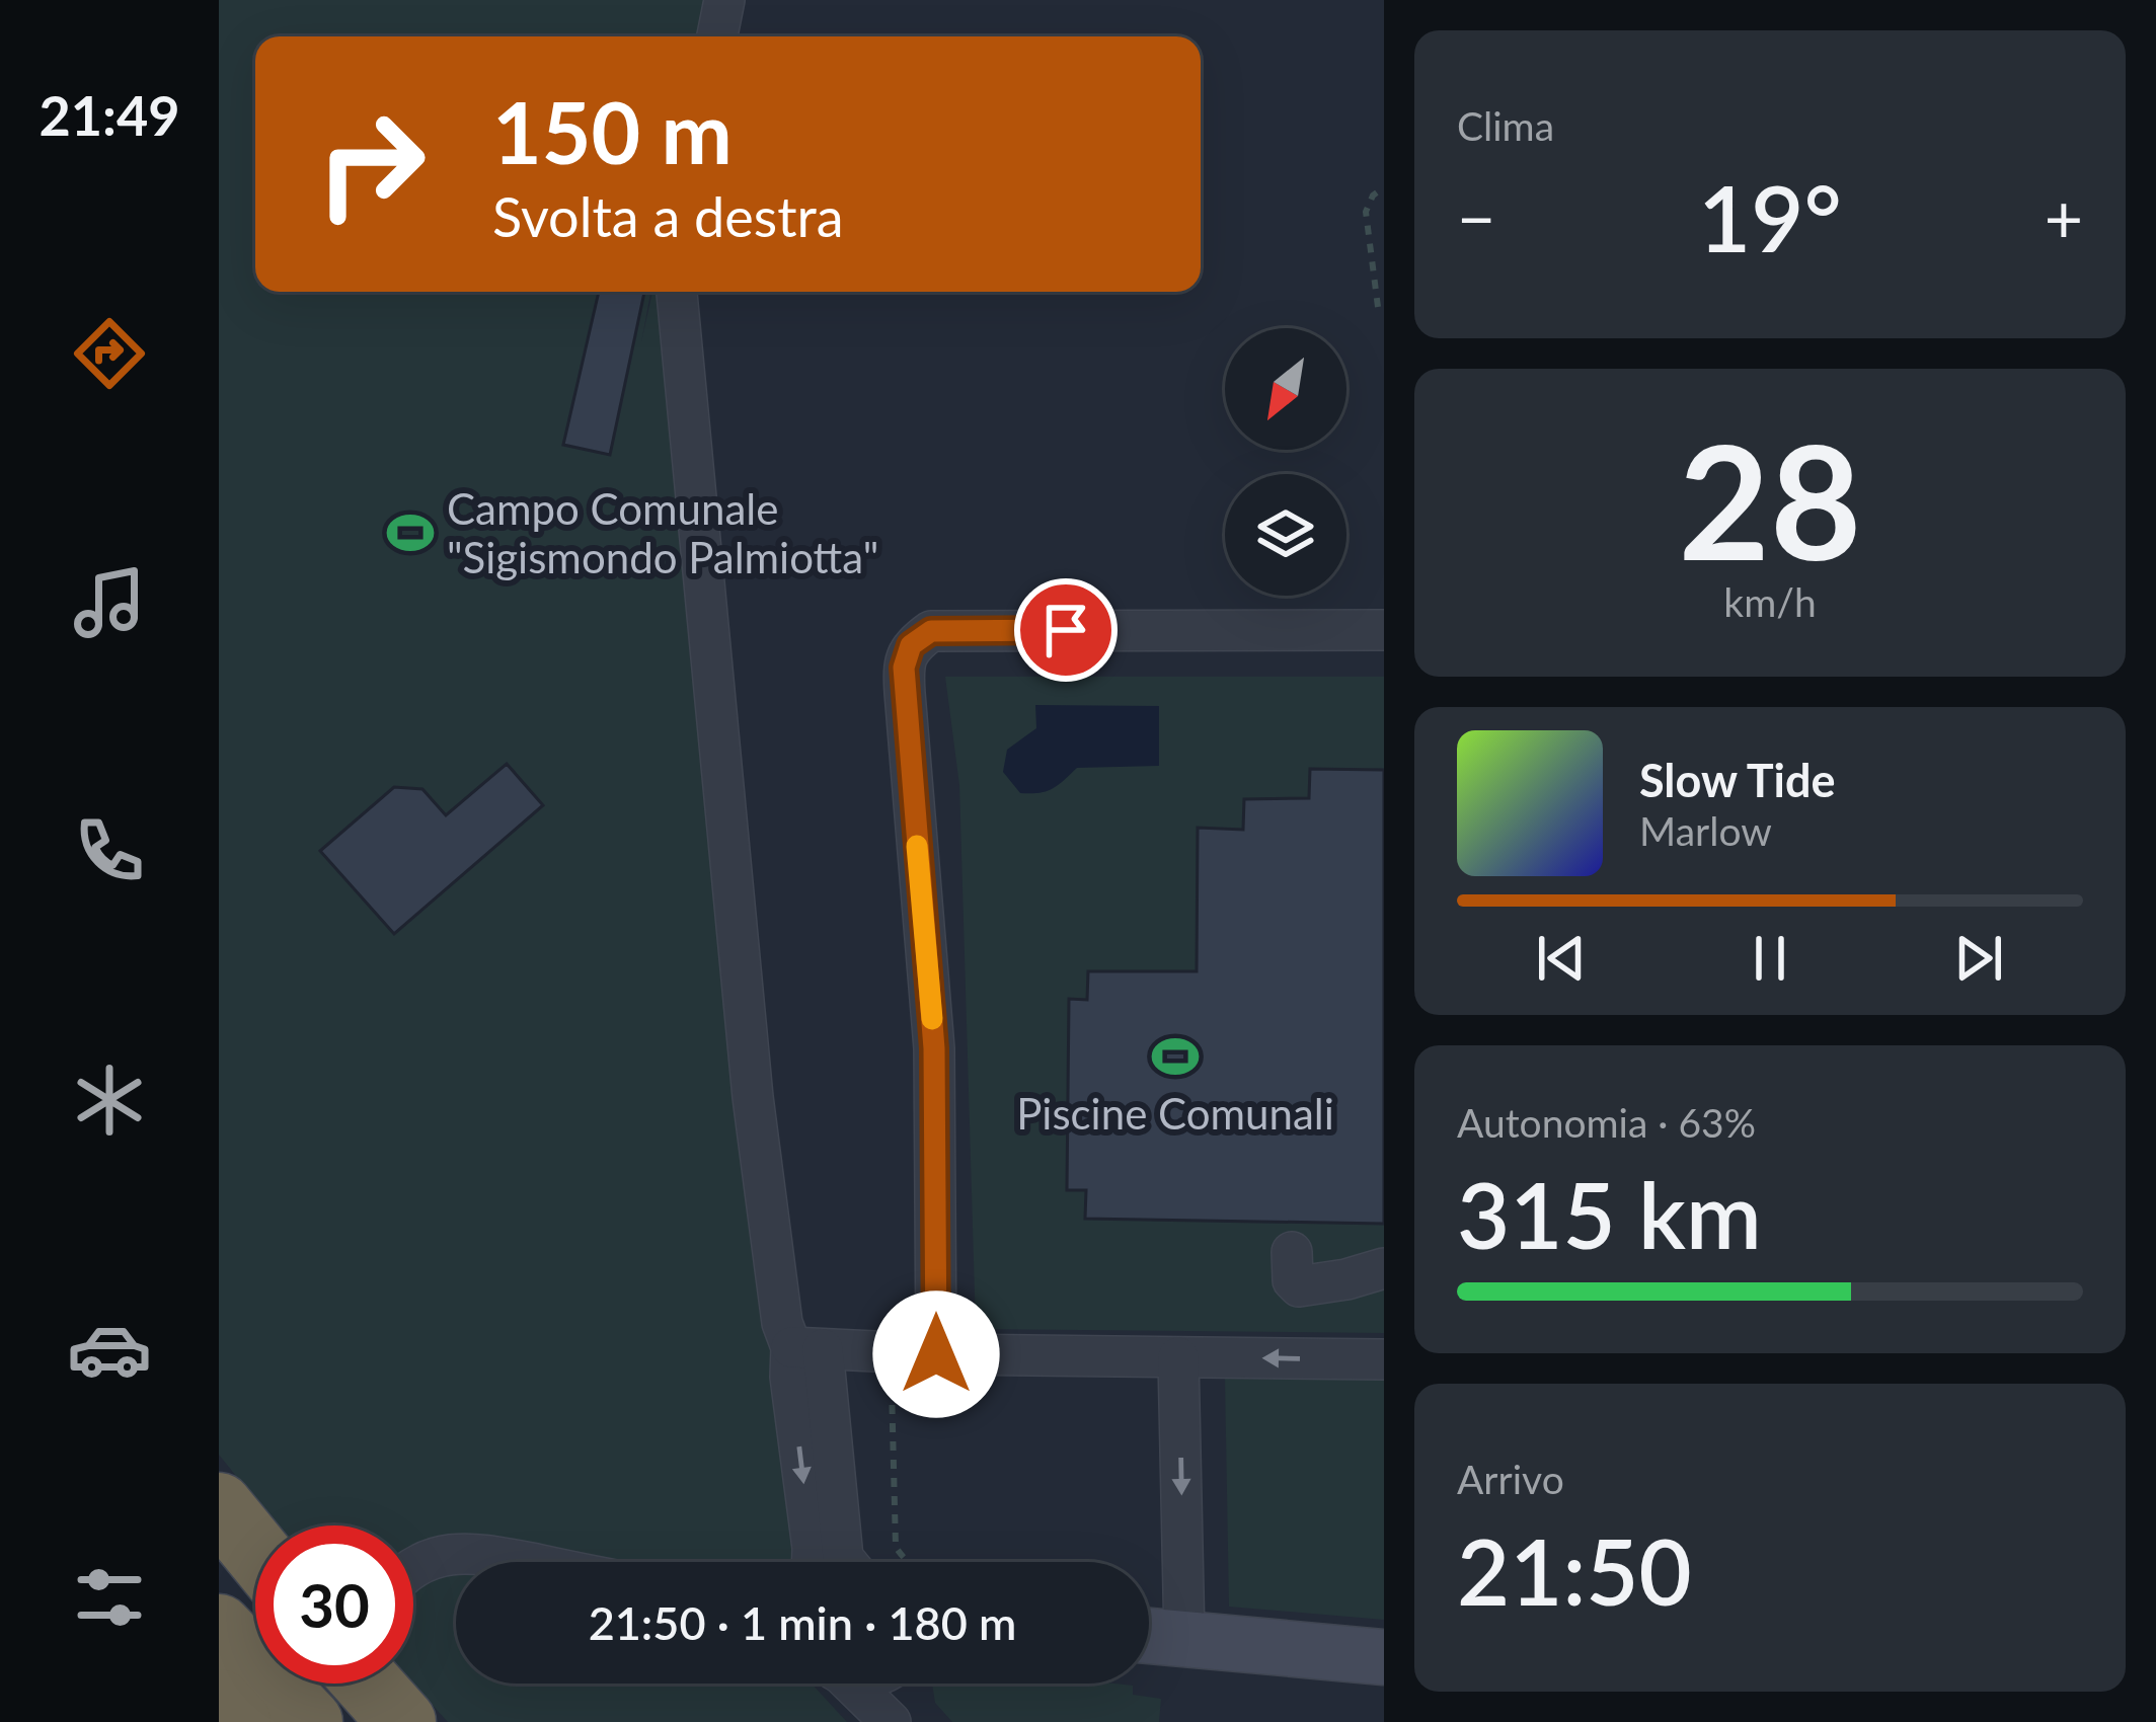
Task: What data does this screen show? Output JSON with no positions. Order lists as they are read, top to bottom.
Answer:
{
  "places": {
    "sports": ["Campo Comunale \"Sigismondo Palmiotta\"", "Piscine Comunali"]
  },
  "north": "bottom left",
  "page": {
    "tabs": "21:49",
    "tile": [
      "Clima",
      ["28", "km/h"],
      ["Autonomia · 63%", "315 km"],
      ["Arrivo", "21:50"]
    ],
    "turn": ["150 m", "Svolta a destra"],
    "heat": ["−", "19°", "+"],
    "song": ["Slow Tide", "Marlow"],
    "limit": "30",
    "trip": "21:50 · 1 min · 180 m"
  }
}
